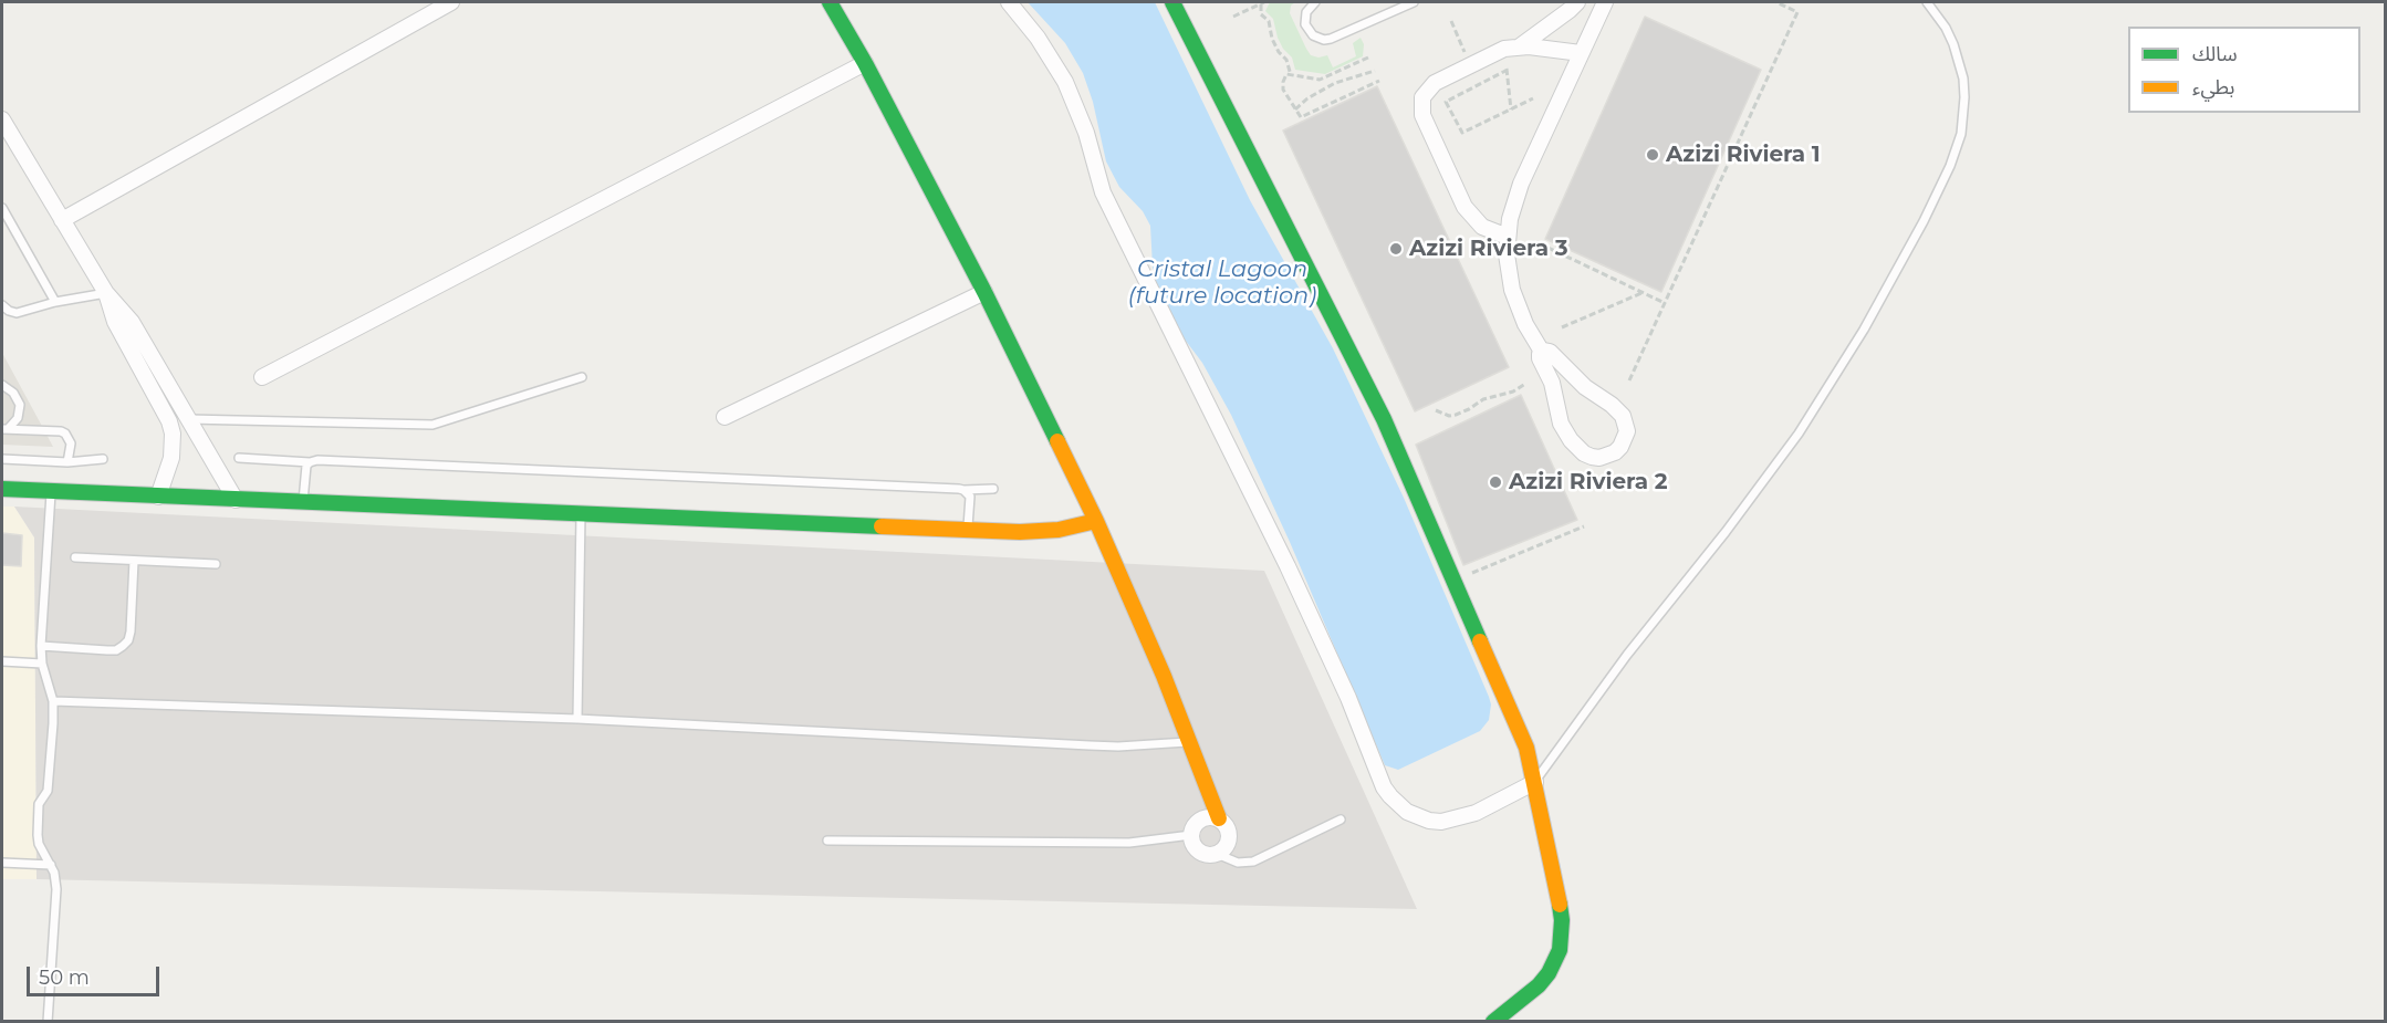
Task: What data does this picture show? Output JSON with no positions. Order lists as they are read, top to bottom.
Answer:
{
  "water": ["Cristal Lagoon (future location)"],
  "places": ["Azizi Riviera 1", "Azizi Riviera 3", "Azizi Riviera 2"],
  "legend": ["سالك", "بطيء"],
  "scale_bar": "50 m"
}
